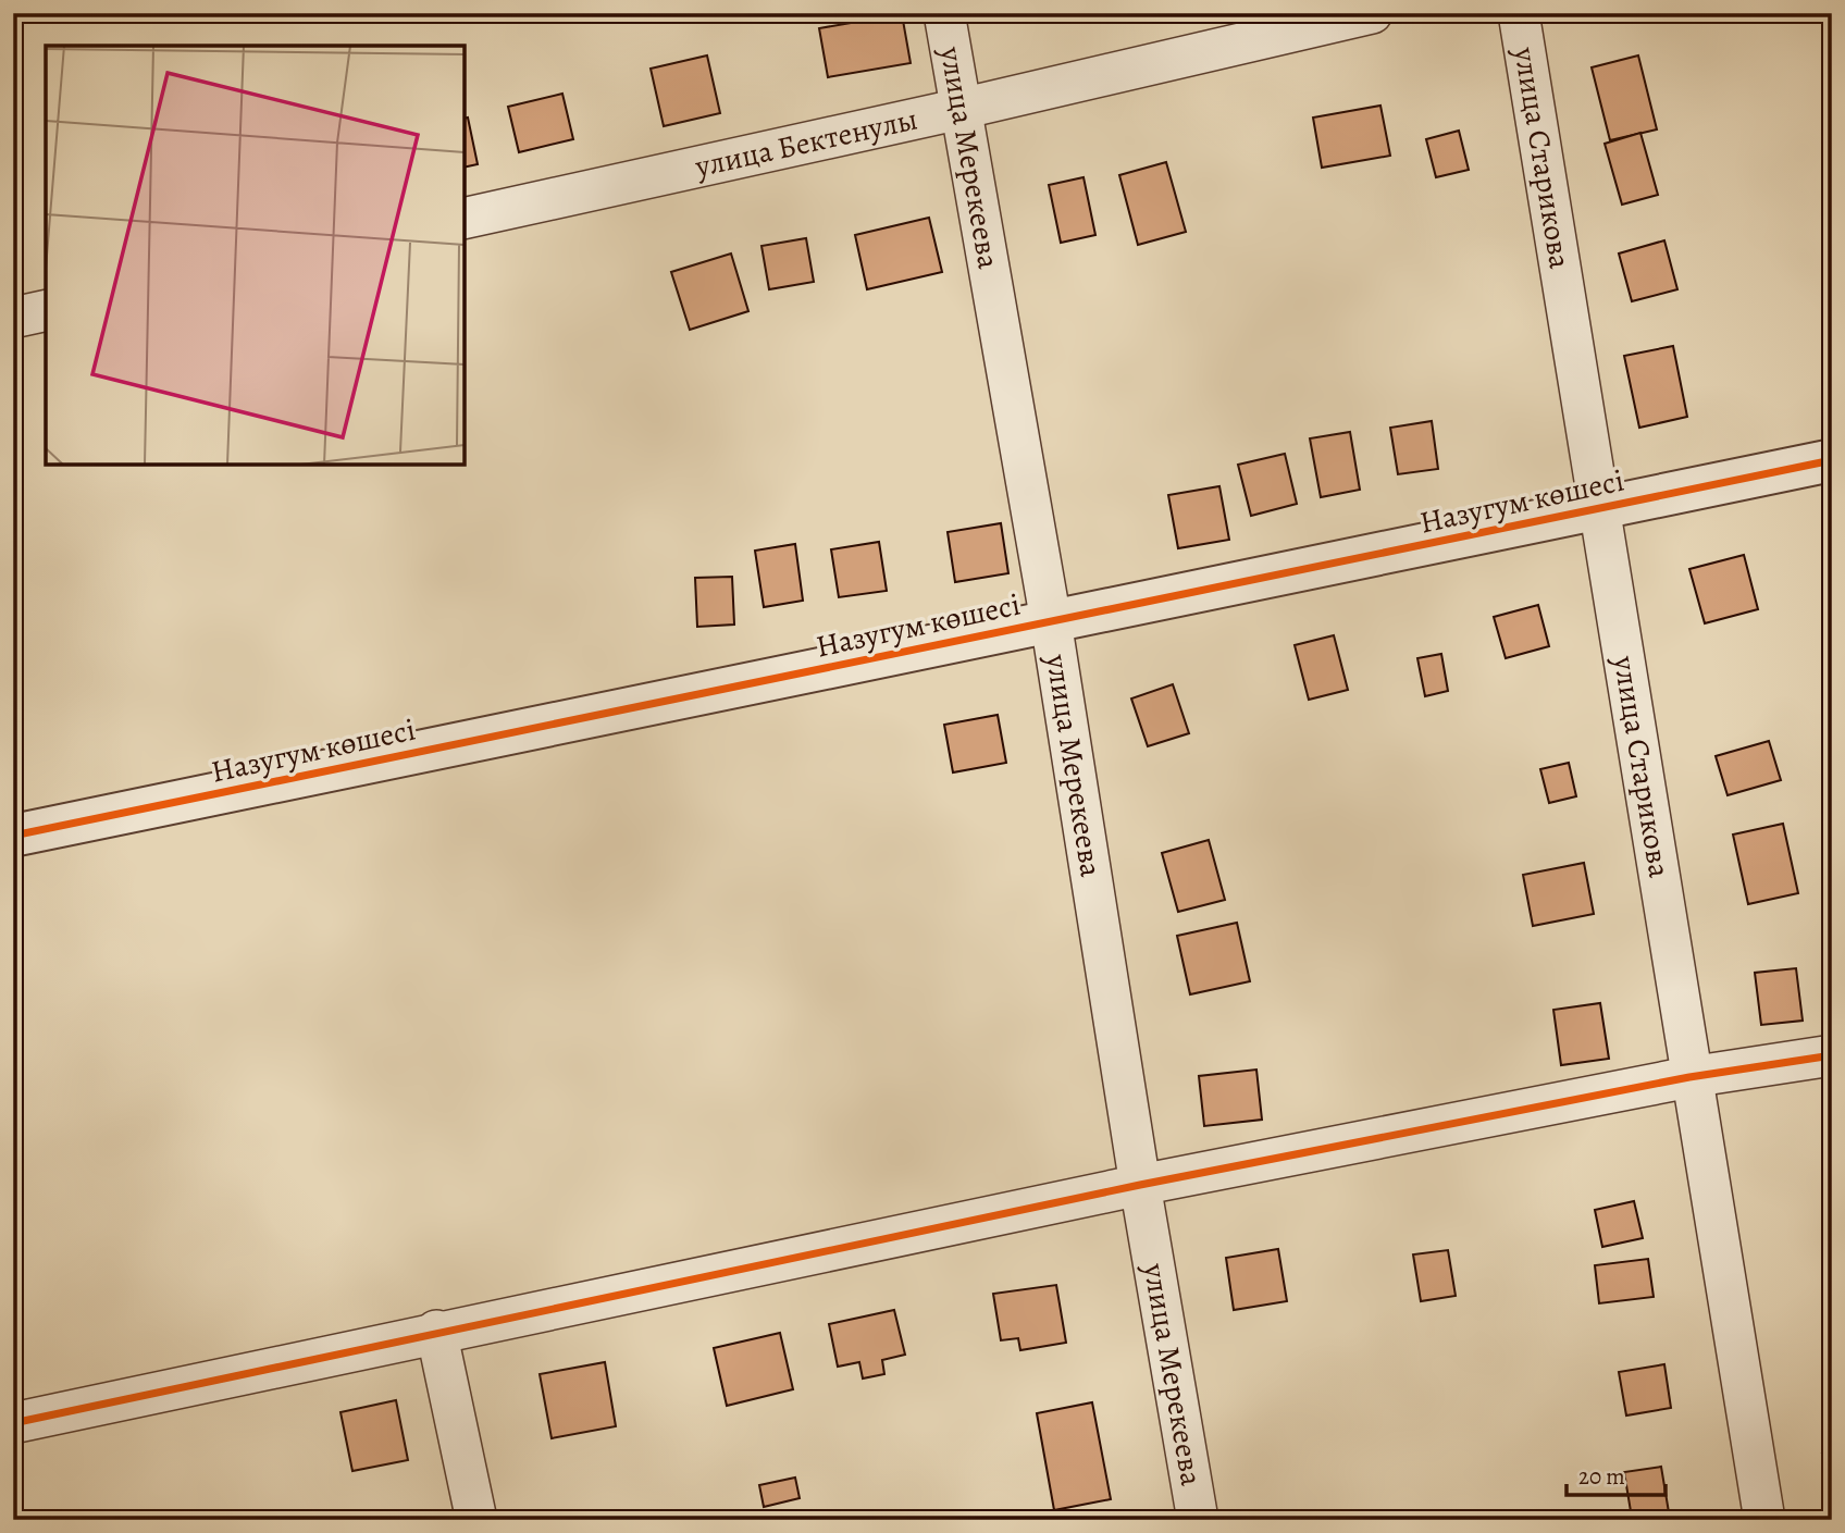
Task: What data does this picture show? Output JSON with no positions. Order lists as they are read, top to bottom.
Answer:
{
  "streets": {
    "street": [
      "улица Бектенулы",
      "улица Мерекеева",
      "улица Старикова",
      "Назугум көшесі"
    ]
  },
  "crossings": [
    ["улица Бектенулы", "улица Мерекеева"],
    ["улица Мерекеева", "Назугум көшесі"],
    ["улица Старикова", "Назугум көшесі"]
  ],
  "scale_bar": "20 m"
}
